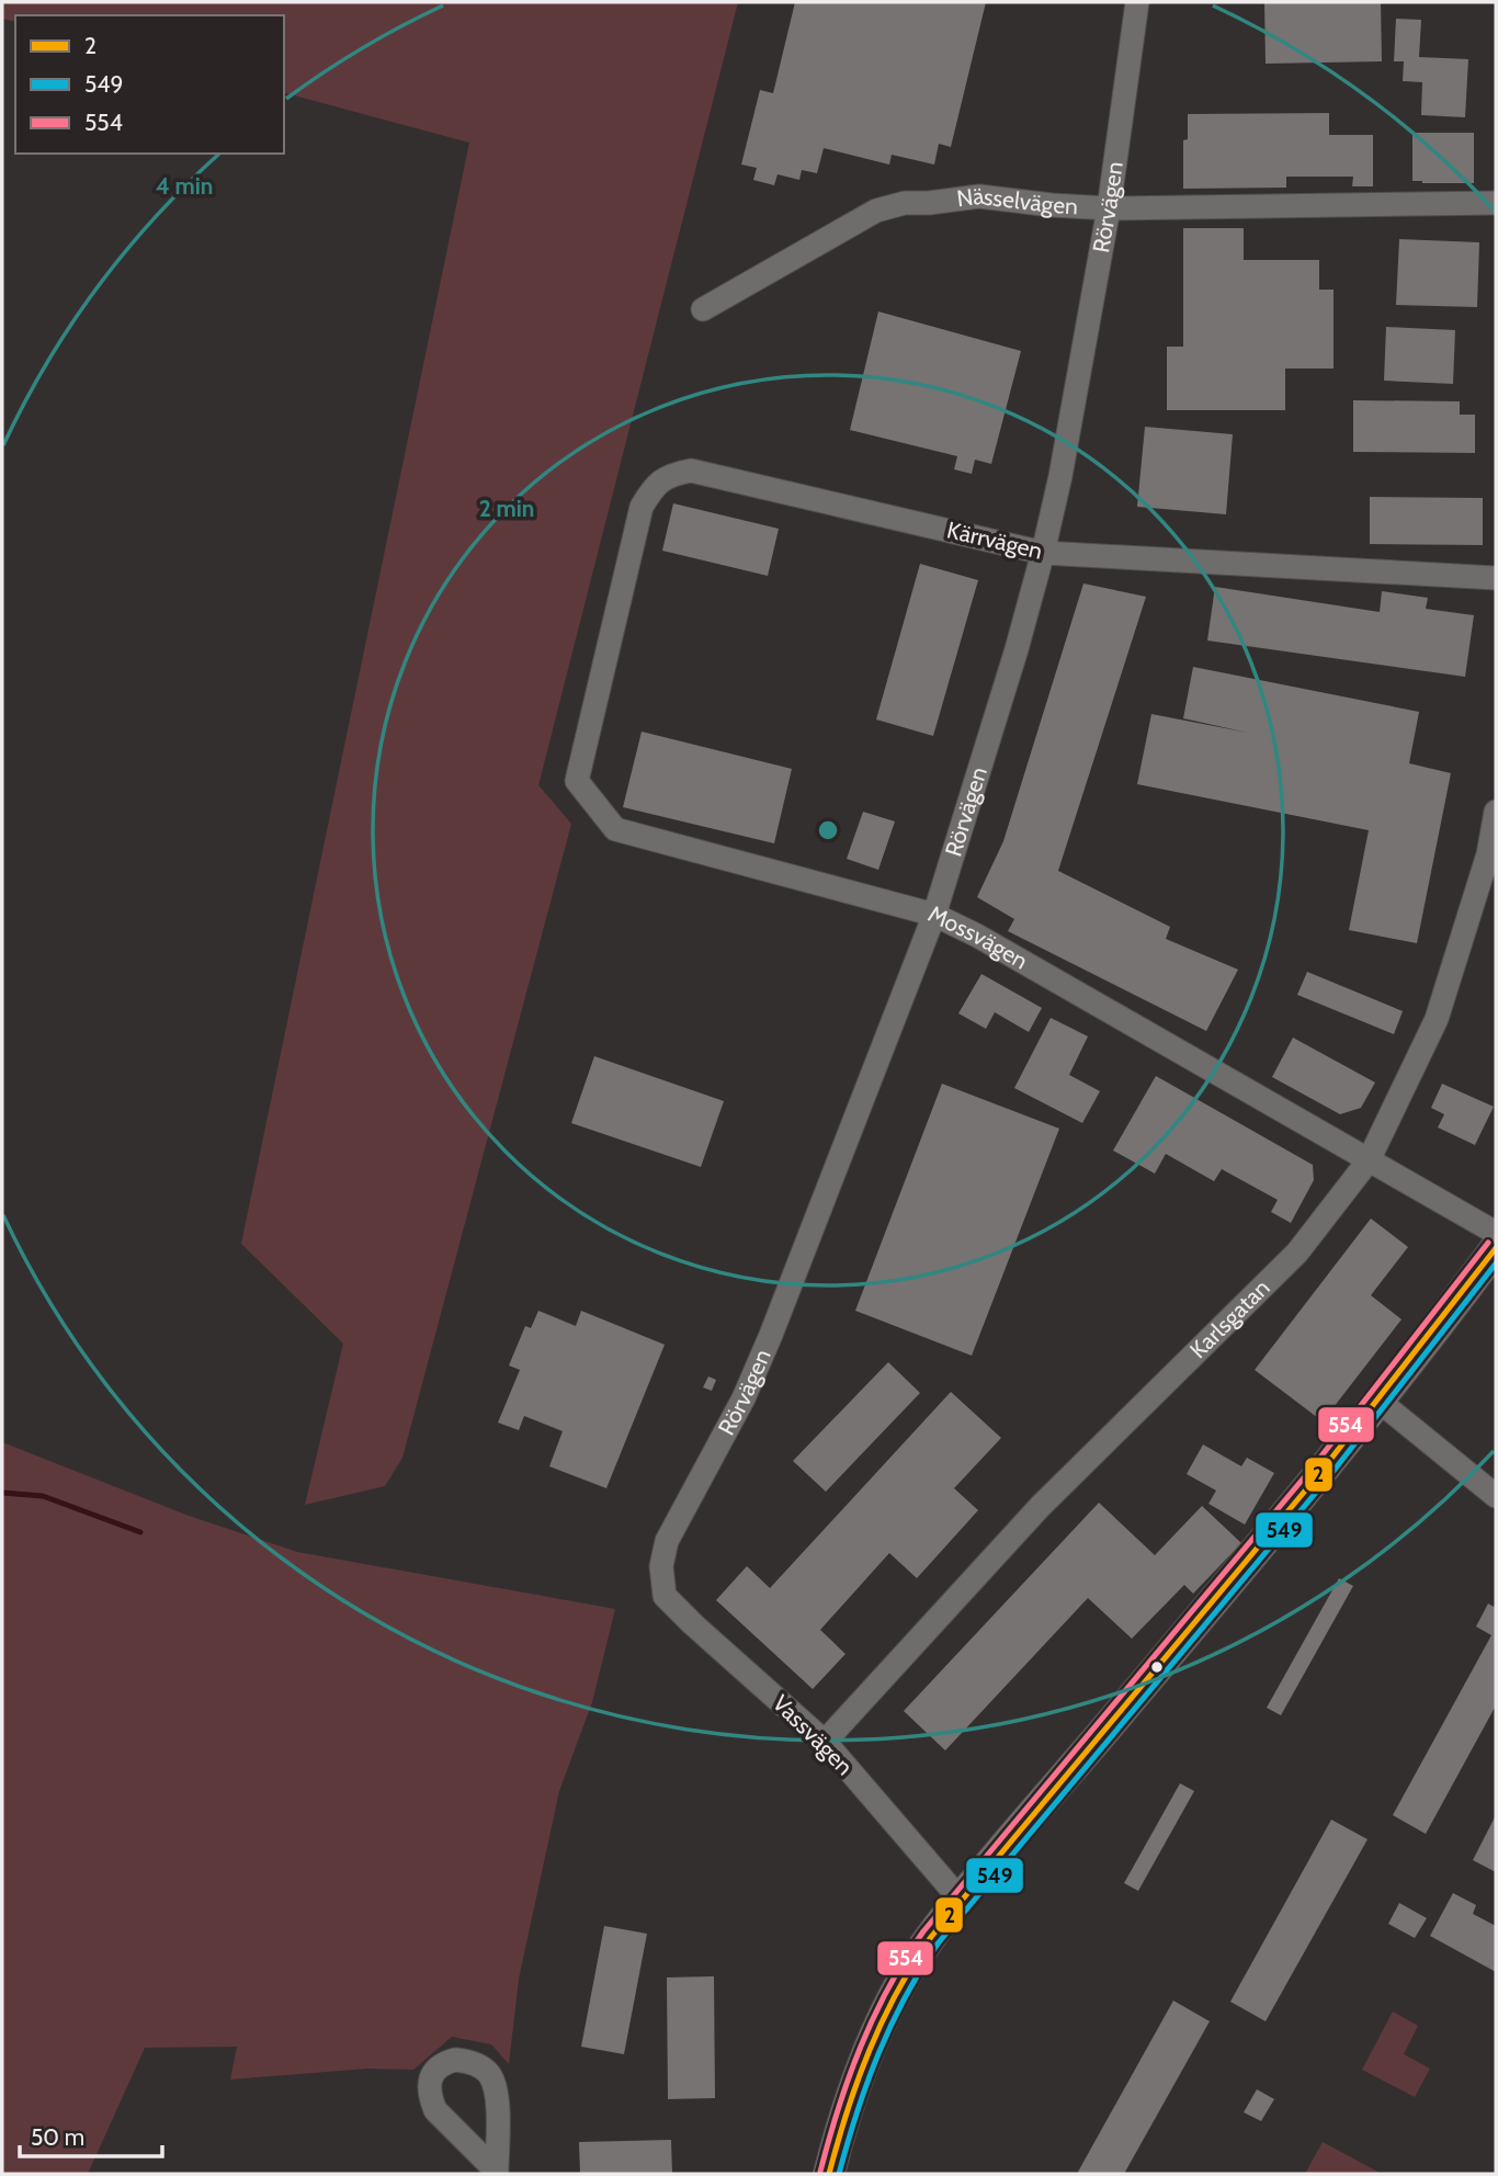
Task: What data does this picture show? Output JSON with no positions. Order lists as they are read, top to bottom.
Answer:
{
  "streets": {
    "street": [
      "Nässelvägen",
      "Rörvägen",
      "Kärrvägen",
      "Mossvägen",
      "Karlsgatan",
      "Vassvägen"
    ]
  },
  "crossings": [
    ["Nässelvägen", "Rörvägen"],
    ["Rörvägen", "Kärrvägen"],
    ["Rörvägen", "Mossvägen"],
    ["Rörvägen", "Vassvägen"],
    ["Kärrvägen", "Mossvägen"],
    ["Mossvägen", "Karlsgatan"],
    ["Karlsgatan", "Vassvägen"]
  ],
  "lines": ["transit line 554", "transit line 2", "transit line 549"],
  "legend": ["2", "549", "554"],
  "scale_bar": "50 m",
  "rings": ["4 min", "2 min"]
}
